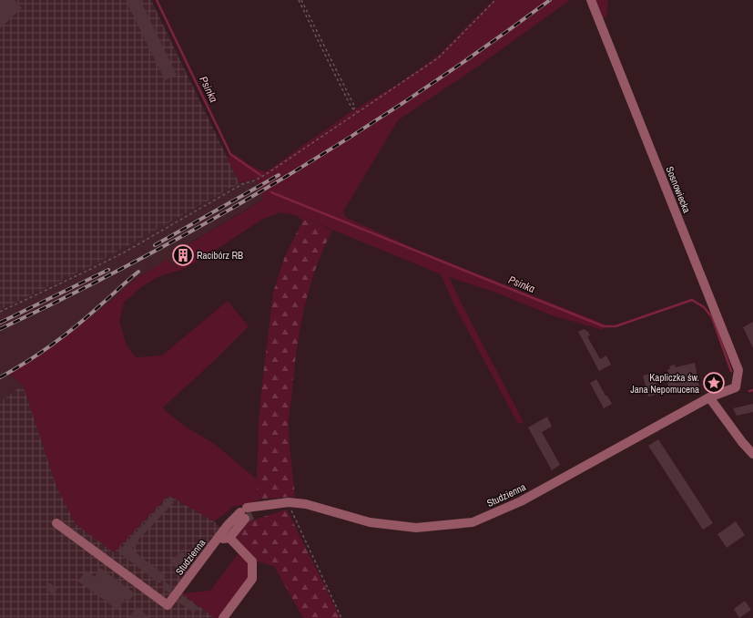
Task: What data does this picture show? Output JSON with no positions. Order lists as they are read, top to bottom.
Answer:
{
  "streets": {
    "street": ["Sosnowiecka", "Studzienna"]
  },
  "crossings": [
    ["Sosnowiecka", "Studzienna"]
  ],
  "water": ["Psinka"],
  "places": {
    "building": ["Racibórz RB"],
    "place": ["Kapliczka św. Jana Nepomucena"]
  }
}
